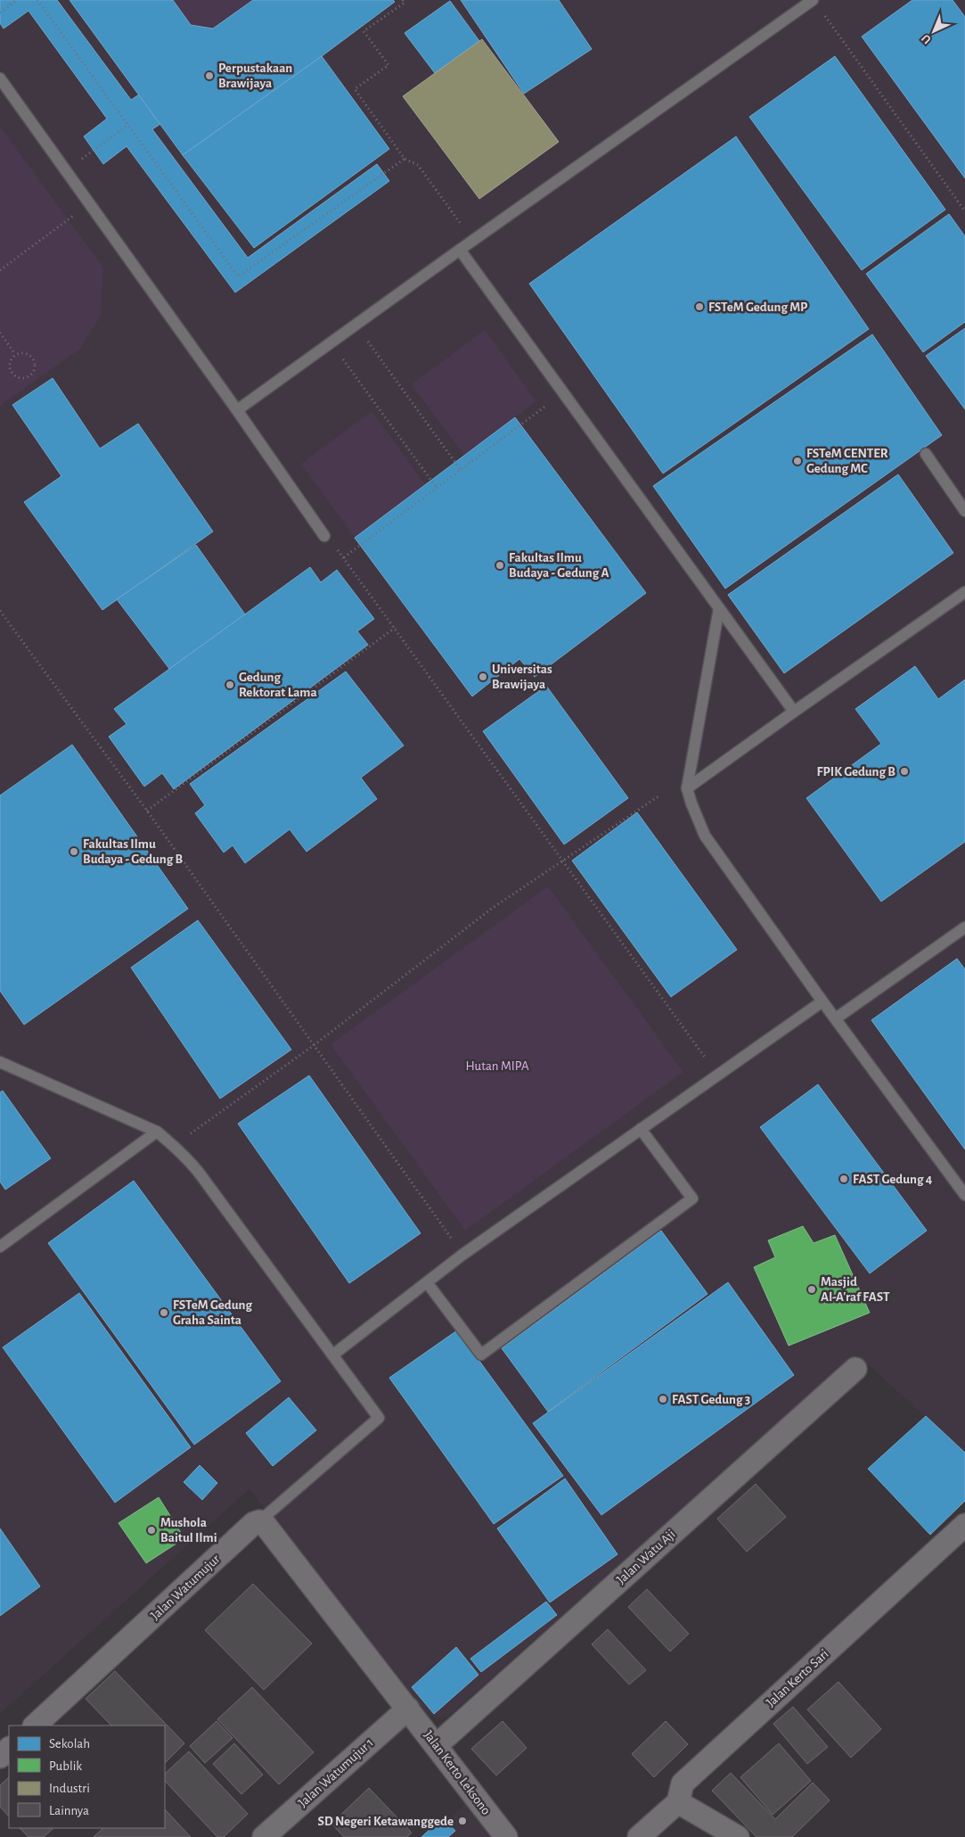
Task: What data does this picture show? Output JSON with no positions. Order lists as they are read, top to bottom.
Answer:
{
  "streets": {
    "street": [
      "Jalan Watu Aji",
      "Jalan Watumujur",
      "Jalan Kerto Sari",
      "Jalan Watumujur 1",
      "Jalan Kerto Leksono"
    ]
  },
  "crossings": [
    ["Jalan Watu Aji", "Jalan Kerto Leksono"],
    ["Jalan Watumujur 1", "Jalan Kerto Leksono"]
  ],
  "parks": ["Hutan MIPA"],
  "places": [
    "Perpustakaan Brawijaya",
    "FSTeM Gedung MP",
    "FSTeM CENTER Gedung MC",
    "Fakultas Ilmu Budaya - Gedung A",
    "Universitas Brawijaya",
    "Gedung Rektorat Lama",
    "FPIK Gedung B",
    "Fakultas Ilmu Budaya - Gedung B",
    "FAST Gedung 4",
    "Masjid Al-A'raf FAST",
    "FSTeM Gedung Graha Sainta",
    "FAST Gedung 3",
    "Mushola Baitul Ilmi",
    "SD Negeri Ketawanggede"
  ],
  "legend": [
    "Sekolah",
    "Publik",
    "Industri",
    "Lainnya"
  ],
  "north": "bottom left"
}
